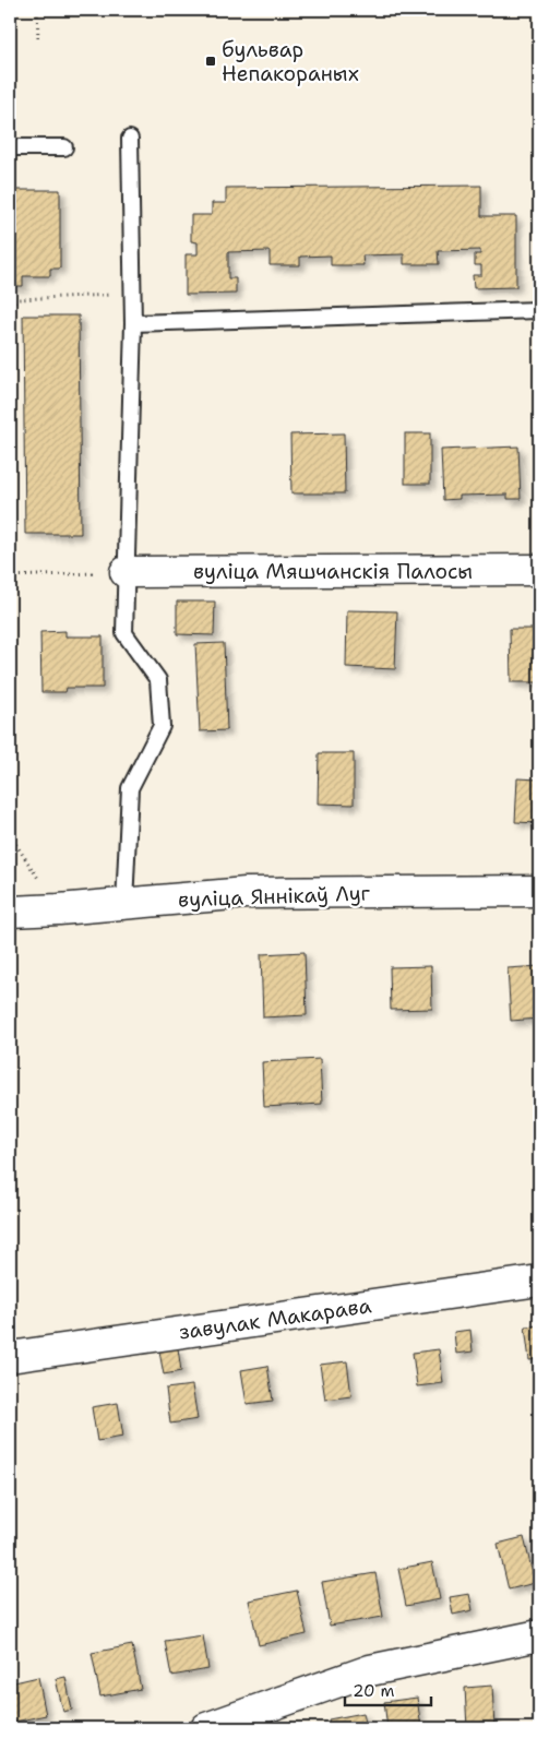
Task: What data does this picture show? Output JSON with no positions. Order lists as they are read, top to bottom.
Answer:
{
  "streets": {
    "street": ["вуліца Мяшчанскія Палосы", "вуліца Яннікаў Луг", "завулак Макарава"]
  },
  "places": {
    "transit": ["бульвар Непакораных"]
  },
  "scale_bar": "20 m"
}
